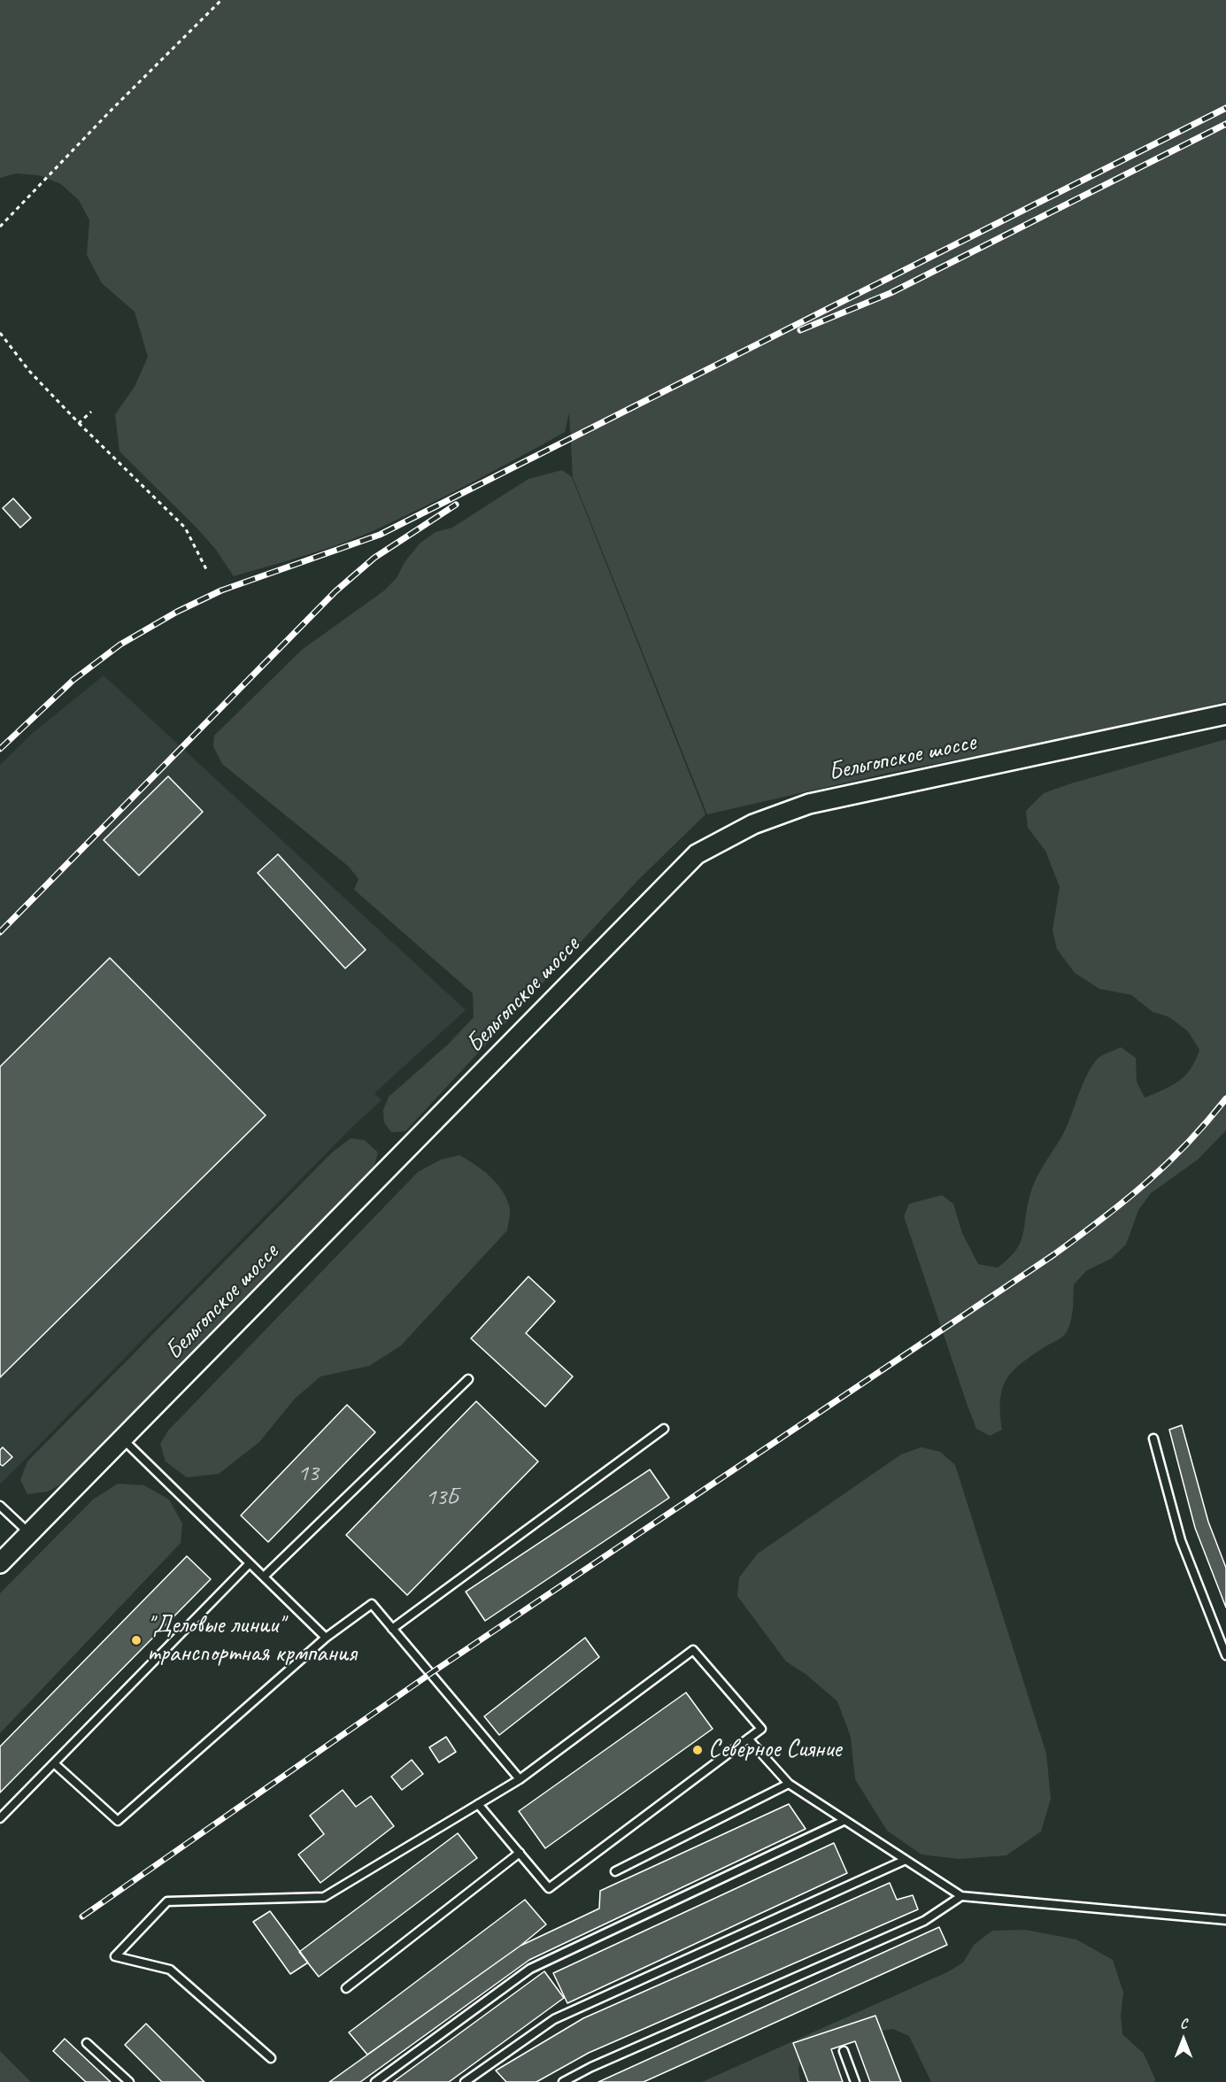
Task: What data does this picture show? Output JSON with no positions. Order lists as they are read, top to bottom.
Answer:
{
  "streets": {
    "street": ["Бельгопское шоссе"]
  },
  "places": ["\"Деловые линии\" транспортная крмпания", "Северное Сияние"],
  "house_numbers": ["13", "13Б"],
  "north": "top"
}
